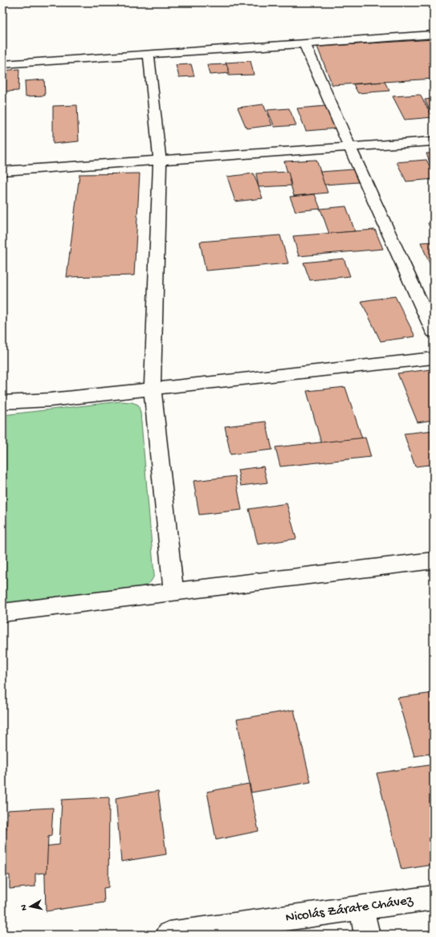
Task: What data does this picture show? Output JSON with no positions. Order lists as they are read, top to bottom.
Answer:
{
  "streets": {
    "street": ["Nicolás Zárate Chávez"]
  },
  "north": "left"
}
